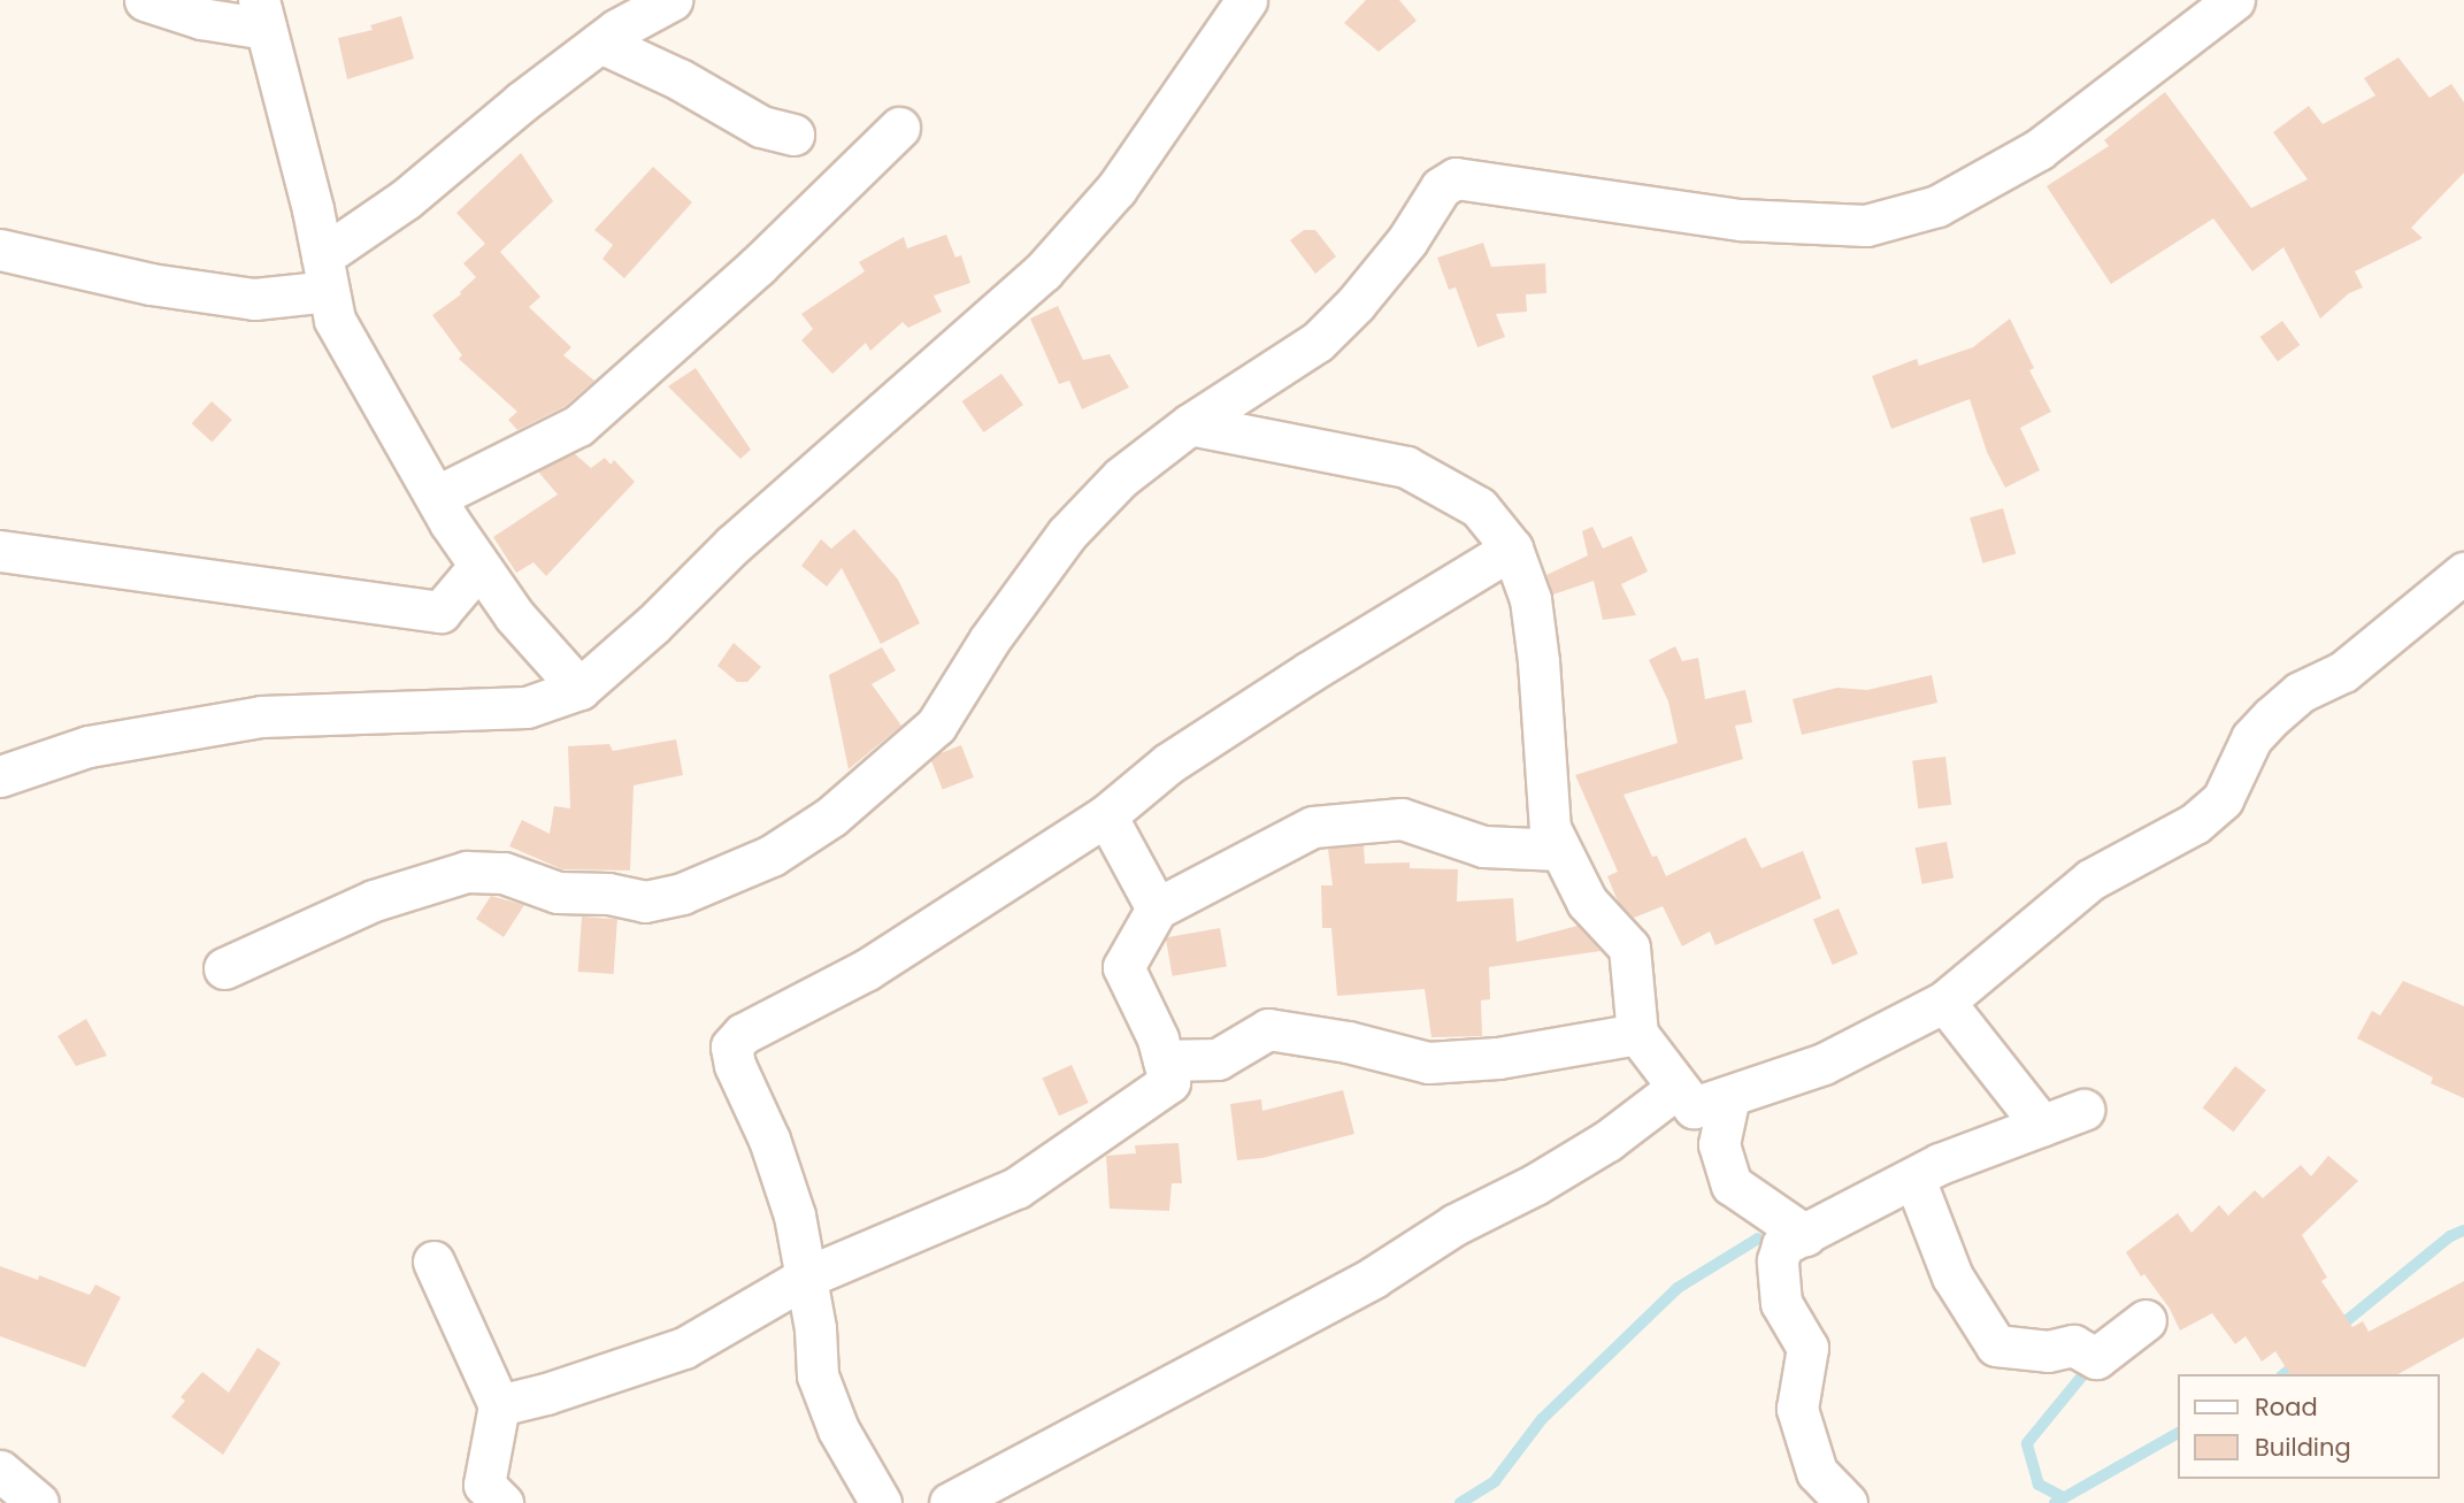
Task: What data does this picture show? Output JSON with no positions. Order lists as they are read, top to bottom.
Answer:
{
  "legend": ["Road", "Building"]
}
